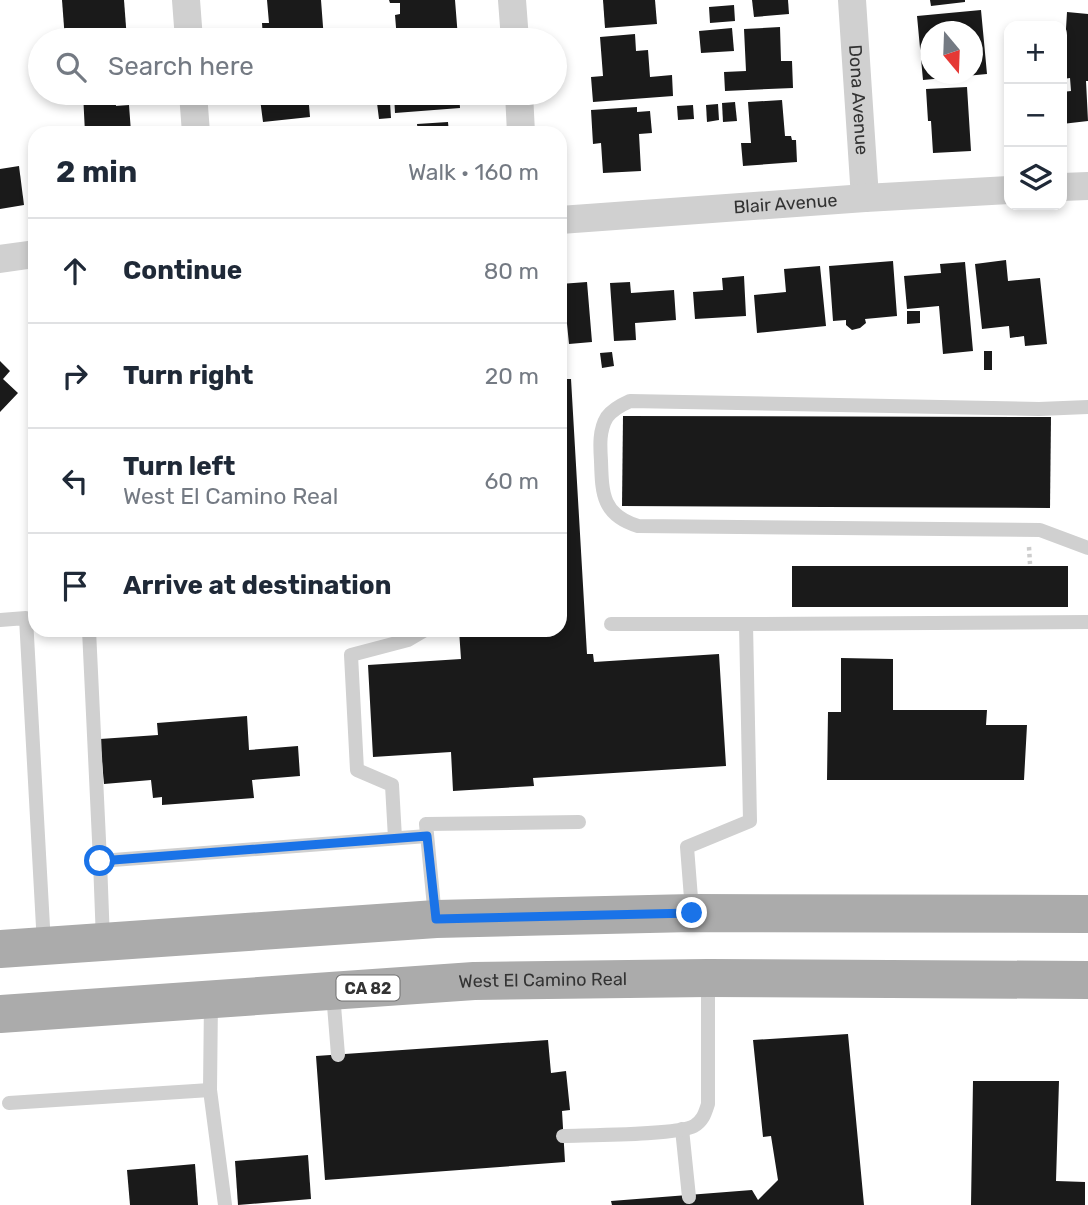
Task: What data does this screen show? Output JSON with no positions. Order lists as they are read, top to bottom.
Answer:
{
  "streets": {
    "main road": ["West El Camino Real", "CA 82"],
    "street": ["Dona Avenue", "Blair Avenue"]
  },
  "crossings": [
    ["Dona Avenue", "Blair Avenue"]
  ],
  "north": "bottom",
  "page": {
    "map_buttons": ["+", "−"],
    "search": "Search here",
    "heading": ["2 min", "Walk · 160 m"],
    "list": [
      ["Continue", "80 m"],
      ["Turn right", "20 m"],
      ["Turn left", "West El Camino Real", "60 m"],
      "Arrive at destination"
    ]
  }
}
